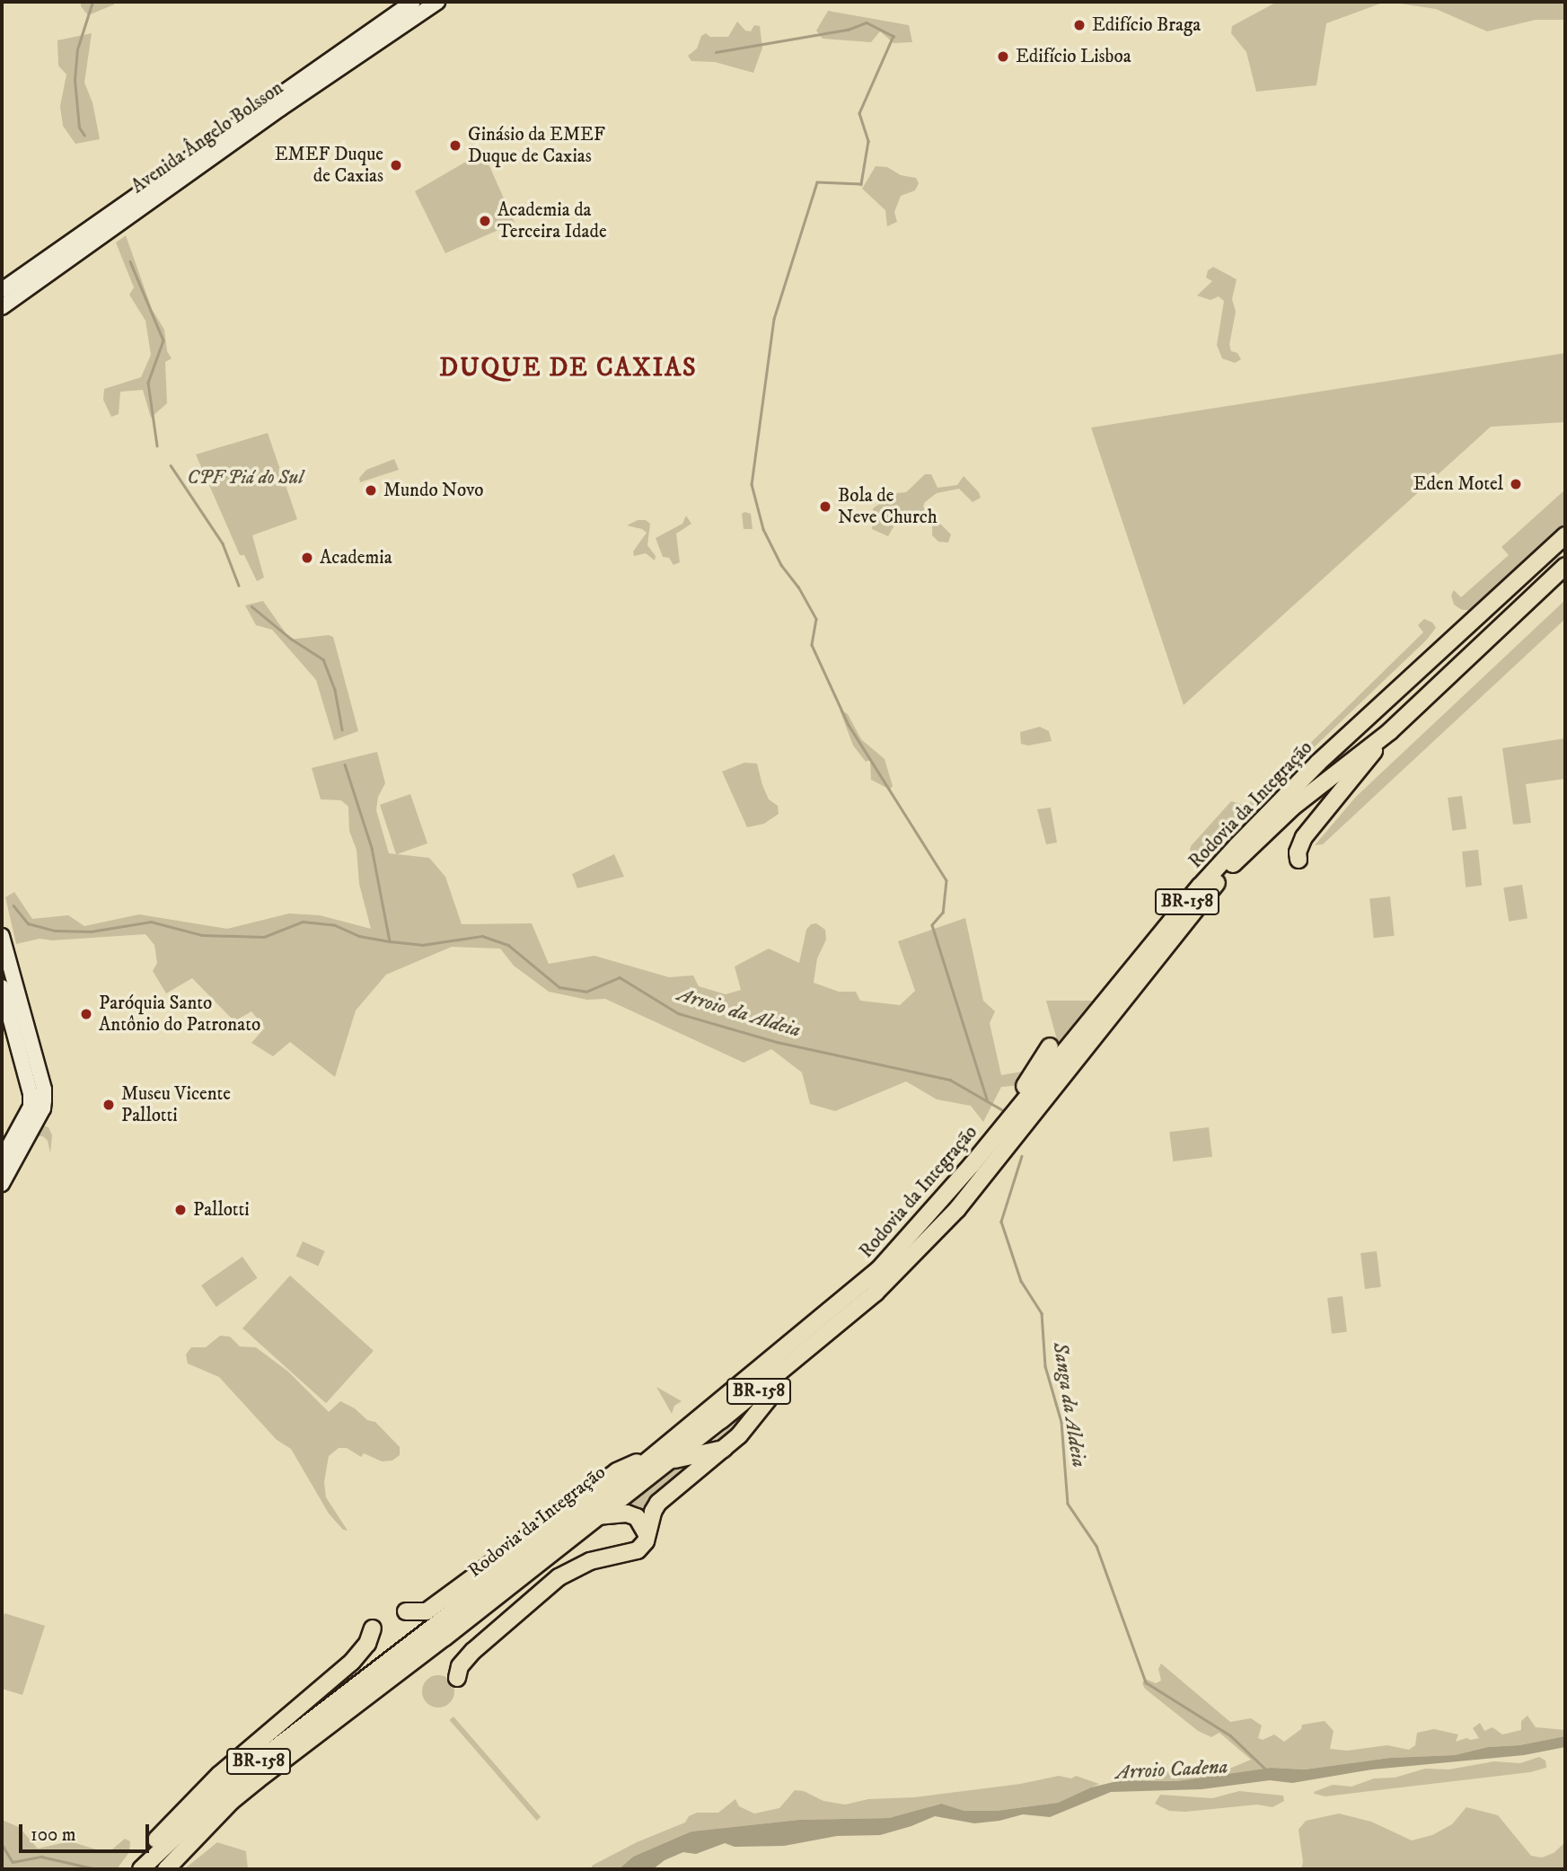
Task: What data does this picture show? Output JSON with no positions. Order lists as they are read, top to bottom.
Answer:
{
  "streets": {
    "highway": ["Rodovia da Integração", "BR-158"],
    "main road": ["Avenida Ângelo Bolsson"]
  },
  "districts": ["DUQUE DE CAXIAS"],
  "water": ["Arroio da Aldeia", "Sanga da Aldeia", "Arroio Cadena"],
  "parks": ["CPF Piá do Sul"],
  "places": [
    "Edifício Braga",
    "Edifício Lisboa",
    "Ginásio da EMEF Duque de Caxias",
    "EMEF Duque de Caxias",
    "Academia da Terceira Idade",
    "Eden Motel",
    "Mundo Novo",
    "Bola de Neve Church",
    "Academia",
    "Paróquia Santo Antônio do Patronato",
    "Museu Vicente Pallotti",
    "Pallotti"
  ],
  "scale_bar": "100 m"
}
